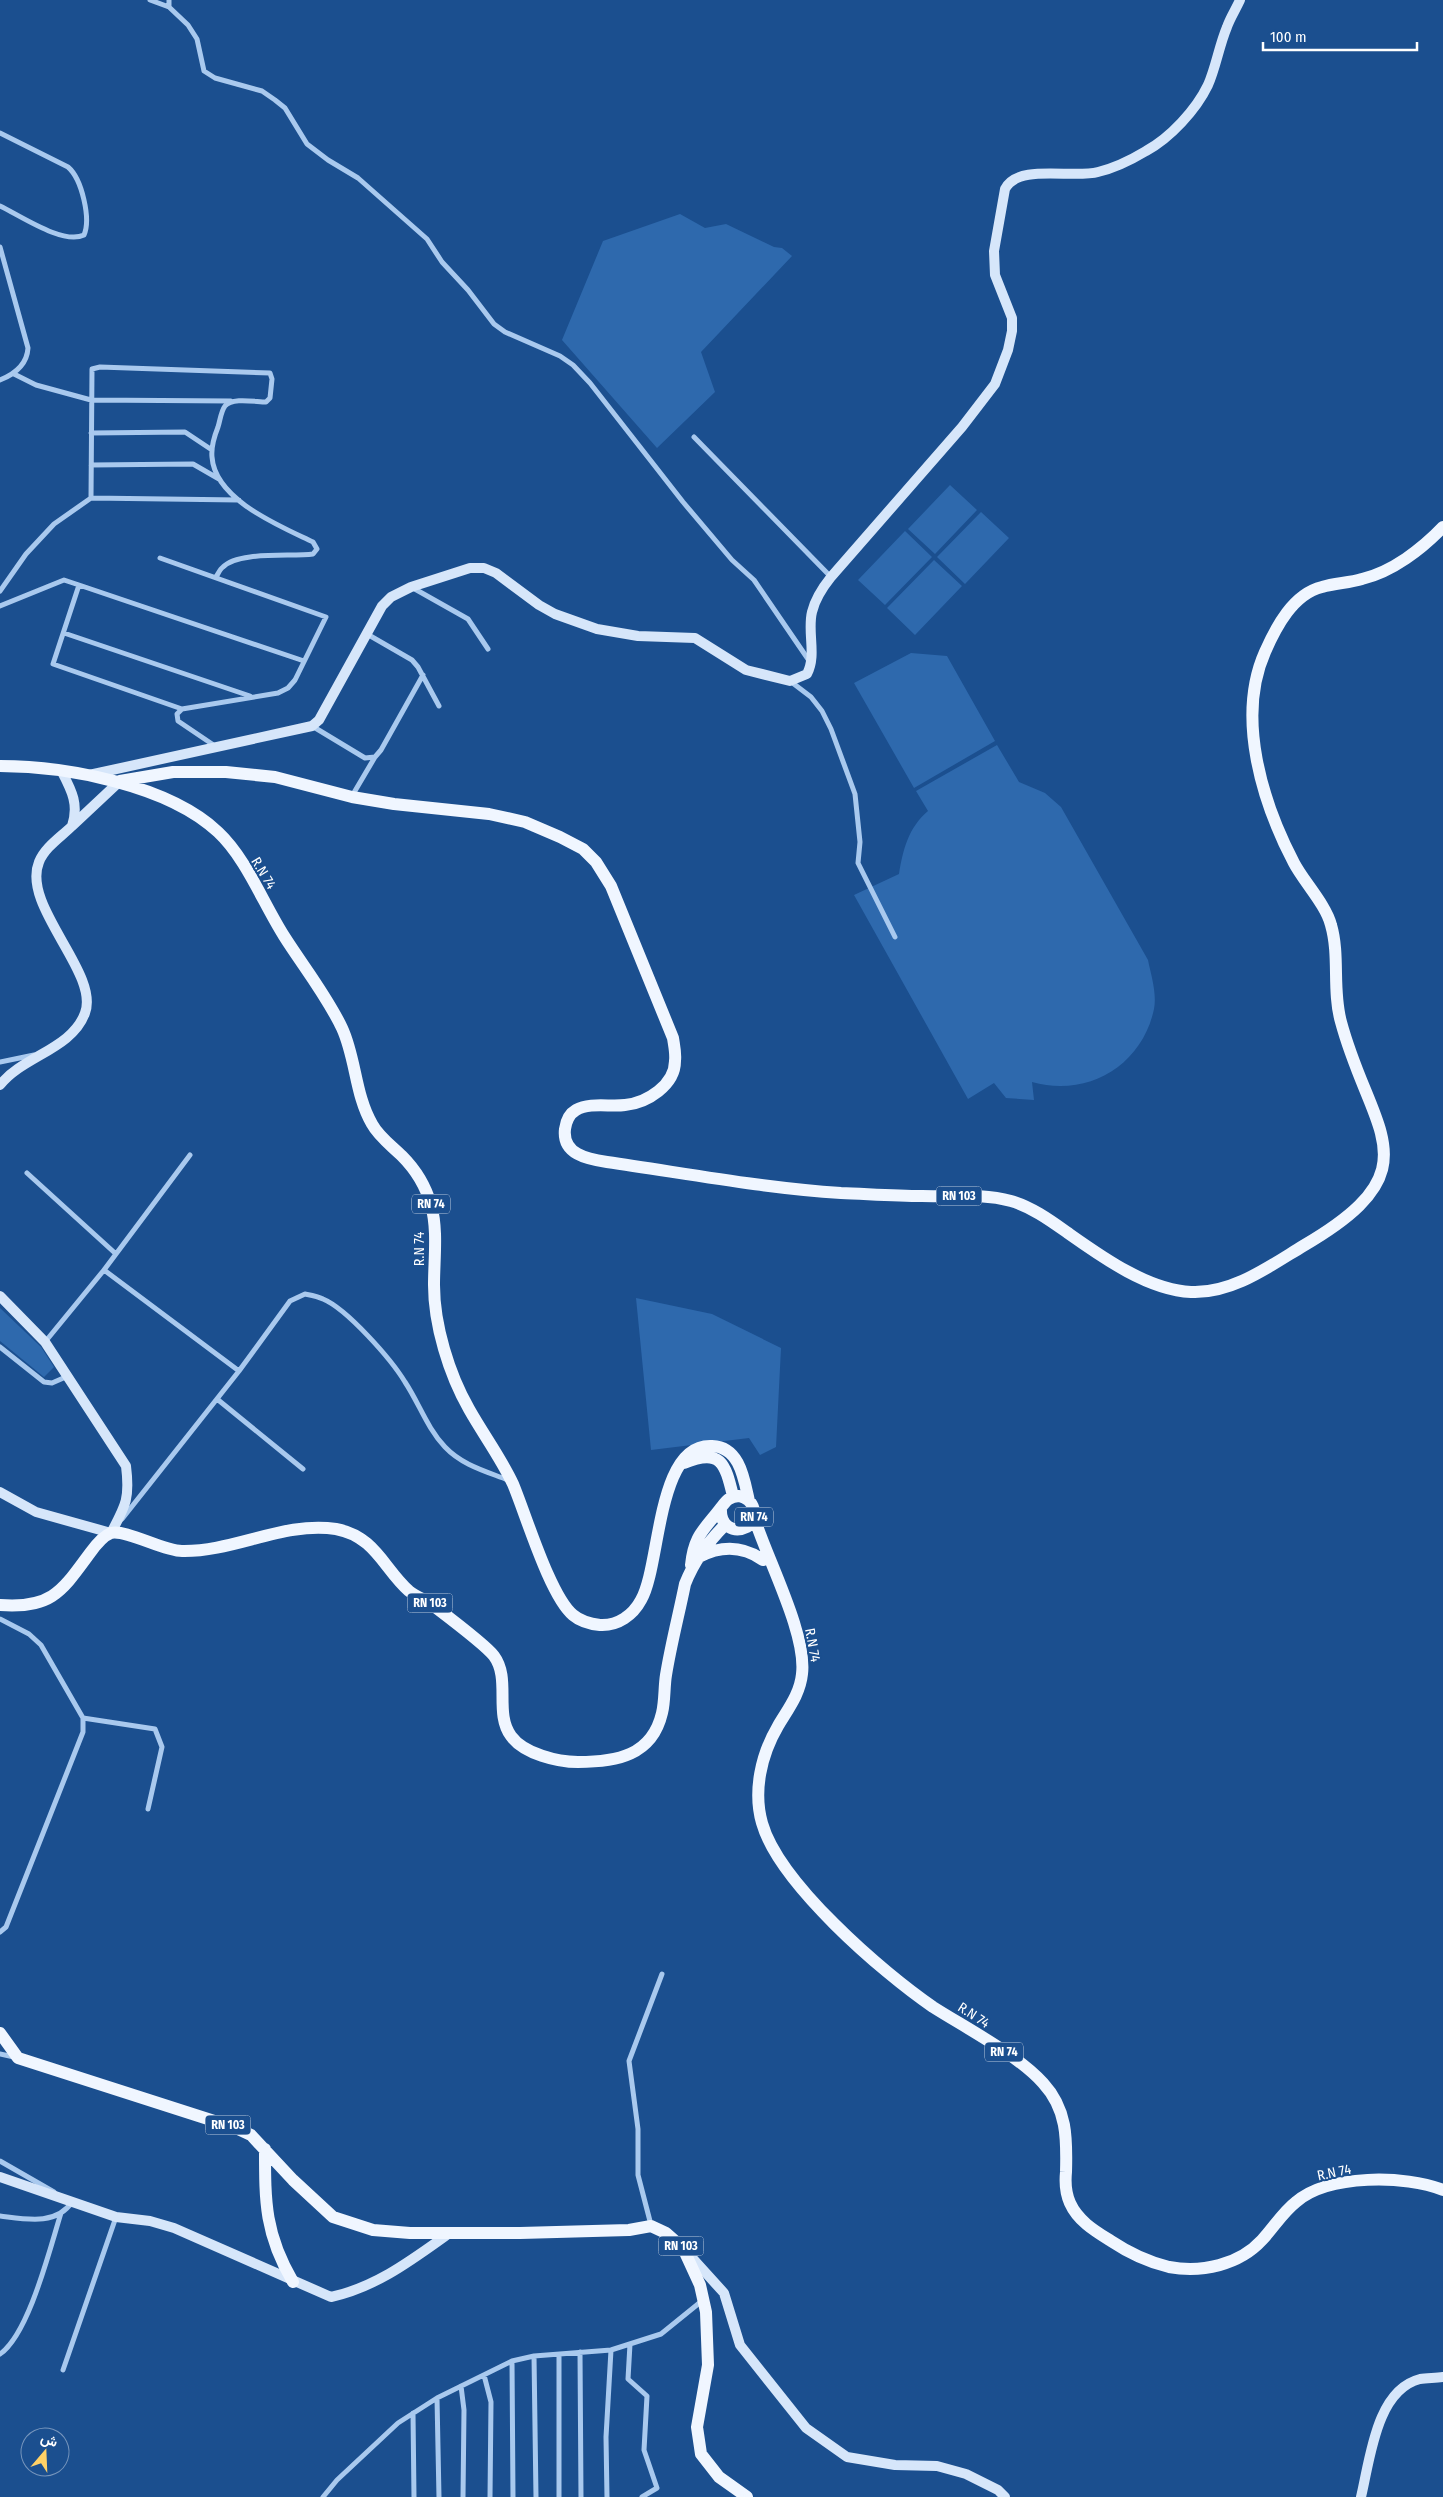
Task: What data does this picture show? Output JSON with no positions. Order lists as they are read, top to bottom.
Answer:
{
  "streets": {
    "main road": ["R.N 74", "RN 103", "RN 74"]
  },
  "crossings": [
    ["R.N 74", "RN 103"],
    ["R.N 74", "RN 74"],
    ["RN 103", "RN 74"]
  ],
  "scale_bar": "100 m",
  "north": "top"
}
